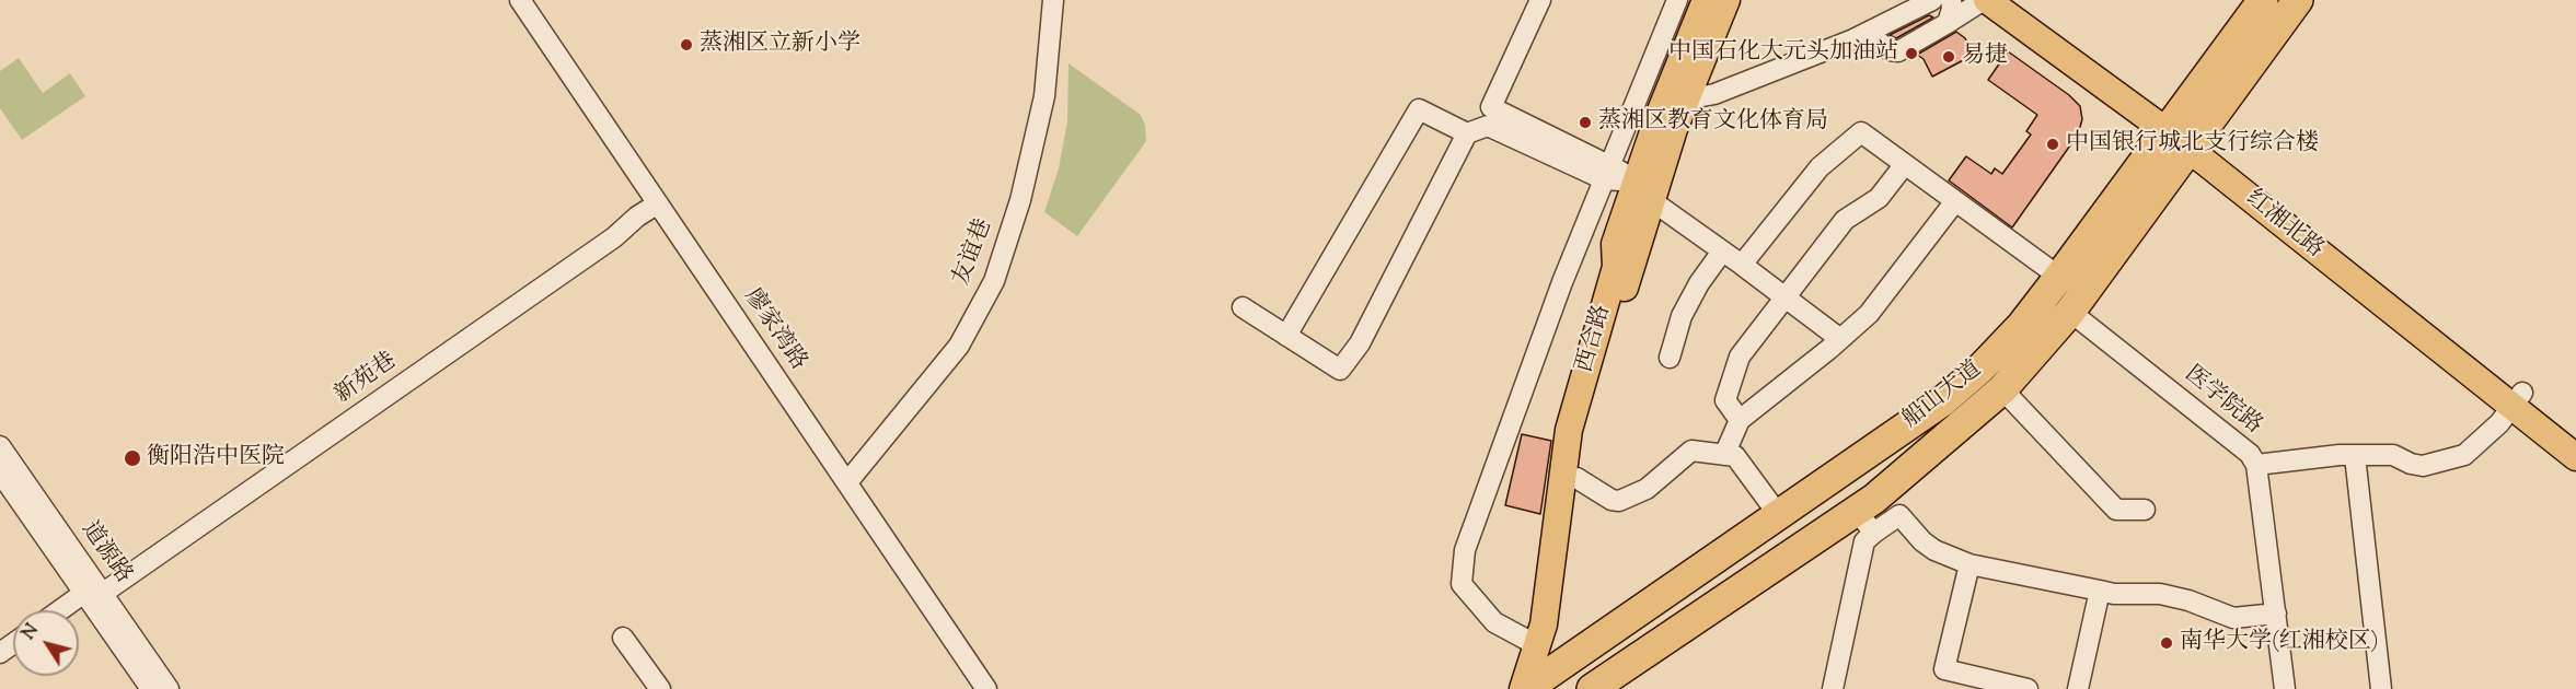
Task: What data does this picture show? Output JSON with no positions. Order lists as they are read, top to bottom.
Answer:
{
  "streets": {
    "highway": ["船山大道"],
    "main road": ["红湘北路", "西合路"],
    "street": [
      "友谊巷",
      "廖家湾路",
      "新苑巷",
      "医学院路",
      "道源路"
    ]
  },
  "crossings": [
    ["红湘北路", "船山大道"],
    ["友谊巷", "廖家湾路"],
    ["廖家湾路", "新苑巷"],
    ["西合路", "船山大道"],
    ["新苑巷", "道源路"],
    ["船山大道", "医学院路"]
  ],
  "places": [
    "蒸湘区立新小学",
    "中国石化大元头加油站",
    "易捷",
    "蒸湘区教育文化体育局",
    "中国银行城北支行综合楼",
    "衡阳浩中医院",
    "南华大学(红湘校区)"
  ],
  "north": "top left"
}
